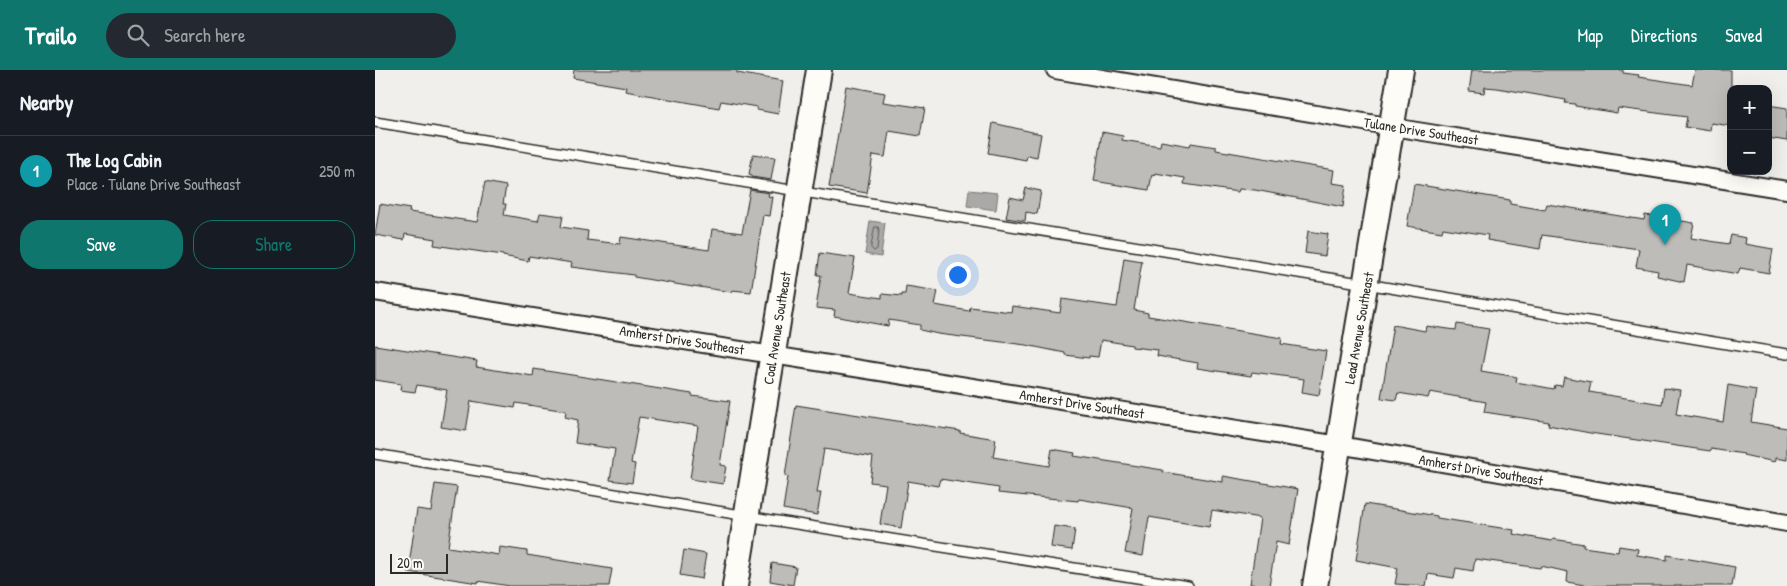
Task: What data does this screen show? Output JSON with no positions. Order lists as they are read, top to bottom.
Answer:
{
  "streets": {
    "main road": ["Coal Avenue Southeast", "Lead Avenue Southeast"],
    "street": ["Tulane Drive Southeast", "Amherst Drive Southeast"]
  },
  "crossings": [
    ["Tulane Drive Southeast", "Lead Avenue Southeast"],
    ["Coal Avenue Southeast", "Amherst Drive Southeast"],
    ["Lead Avenue Southeast", "Amherst Drive Southeast"]
  ],
  "scale_bar": "20 m",
  "page": {
    "header": "Trailo",
    "search": "Search here",
    "nav": ["Map", "Directions", "Saved"],
    "heading": "Nearby",
    "map_buttons": ["+", "−"],
    "list": [
      {
        "mark": "1",
        "name": "The Log Cabin",
        "note": "Place · Tulane Drive Southeast",
        "value": "250 m"
      }
    ],
    "pins": "1",
    "buttons": ["Save", "Share"],
    "scale": "20 m"
  }
}
